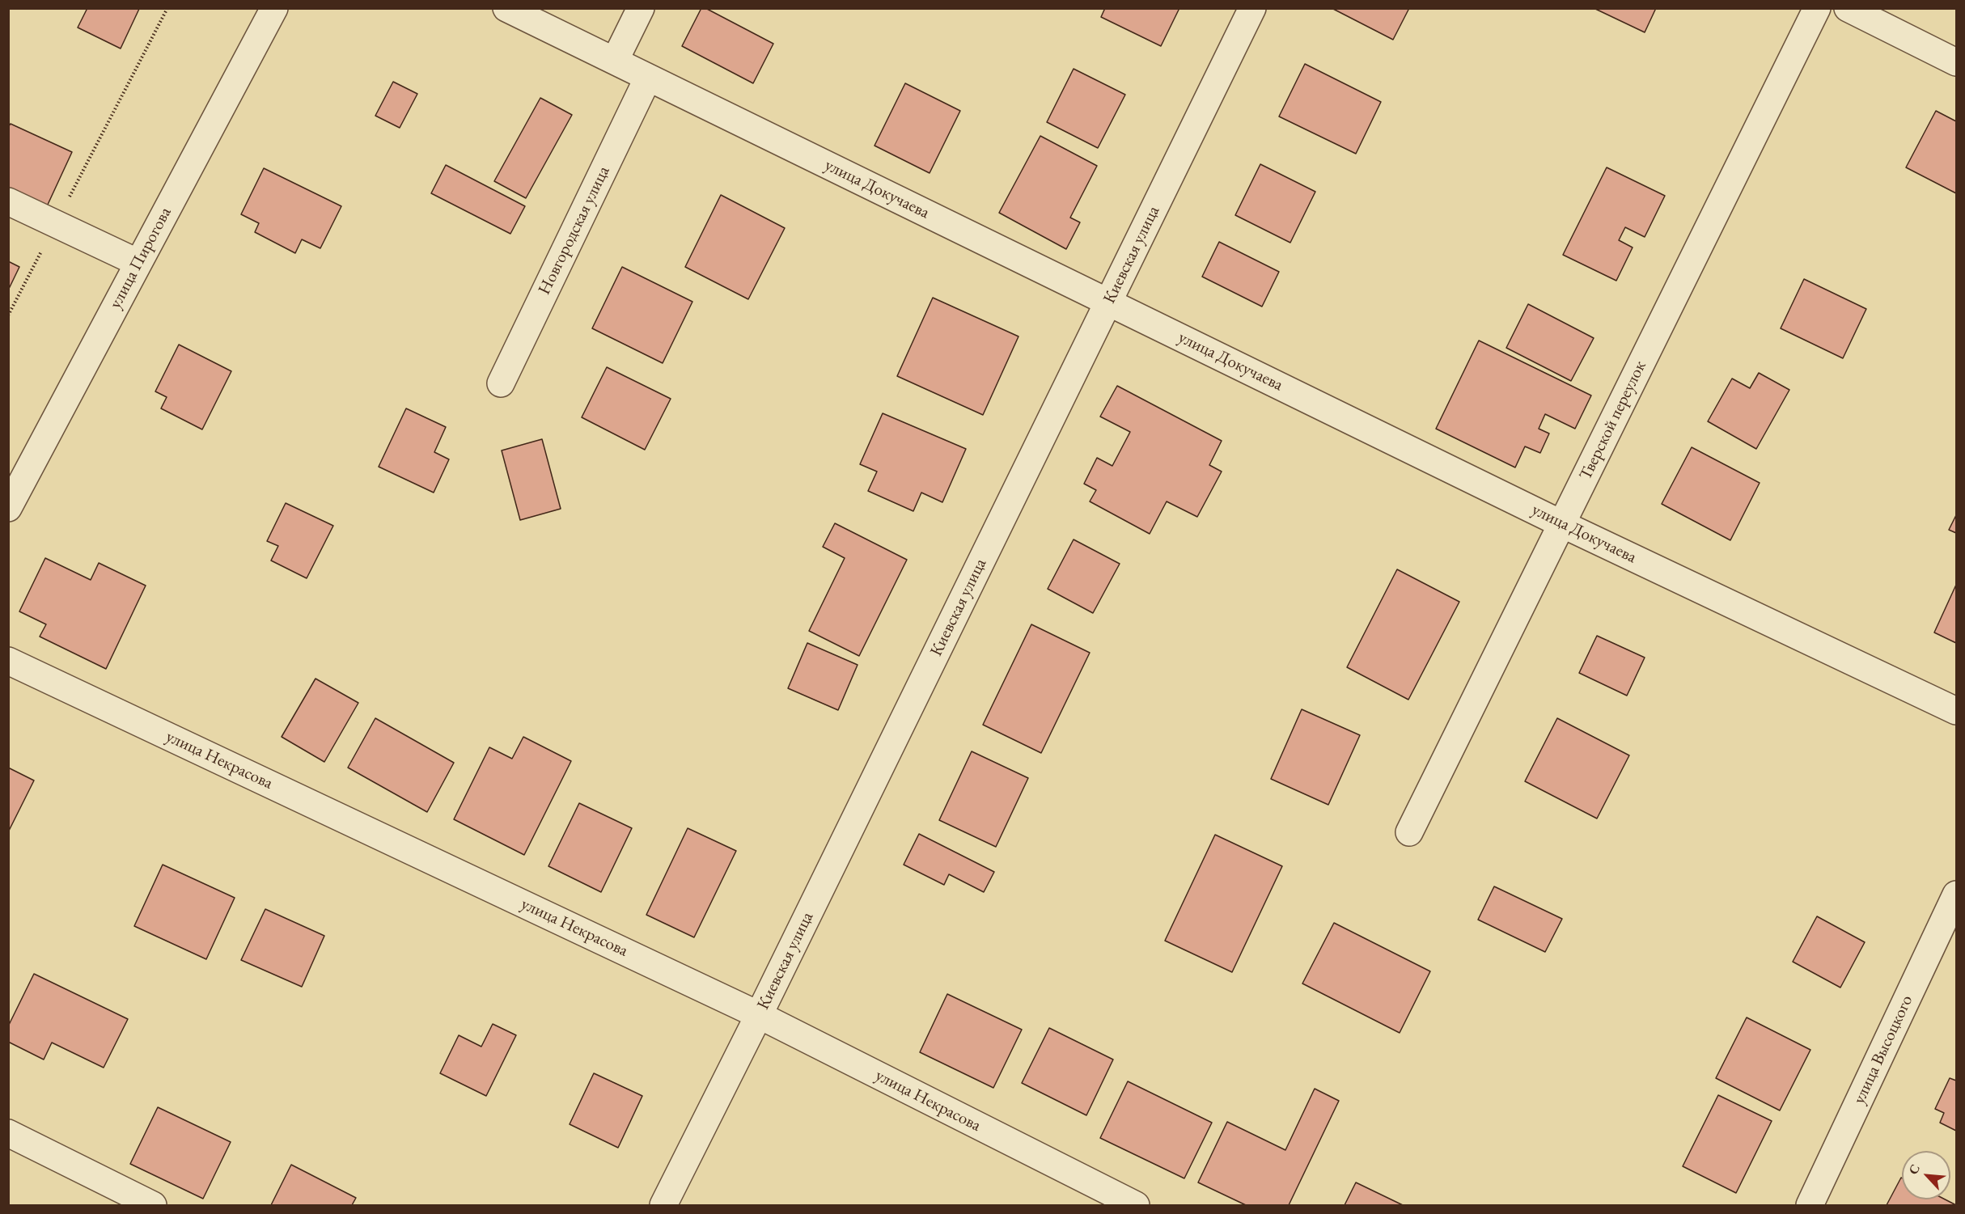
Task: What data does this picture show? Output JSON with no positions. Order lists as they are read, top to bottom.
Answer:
{
  "streets": {
    "street": [
      "улица Докучаева",
      "Новгородская улица",
      "Киевская улица",
      "улица Пирогова",
      "Тверской переулок",
      "улица Некрасова",
      "улица Высоцкого"
    ]
  },
  "crossings": [
    ["улица Докучаева", "Новгородская улица"],
    ["улица Докучаева", "Киевская улица"],
    ["улица Докучаева", "Тверской переулок"],
    ["Киевская улица", "улица Некрасова"]
  ],
  "north": "top left"
}
